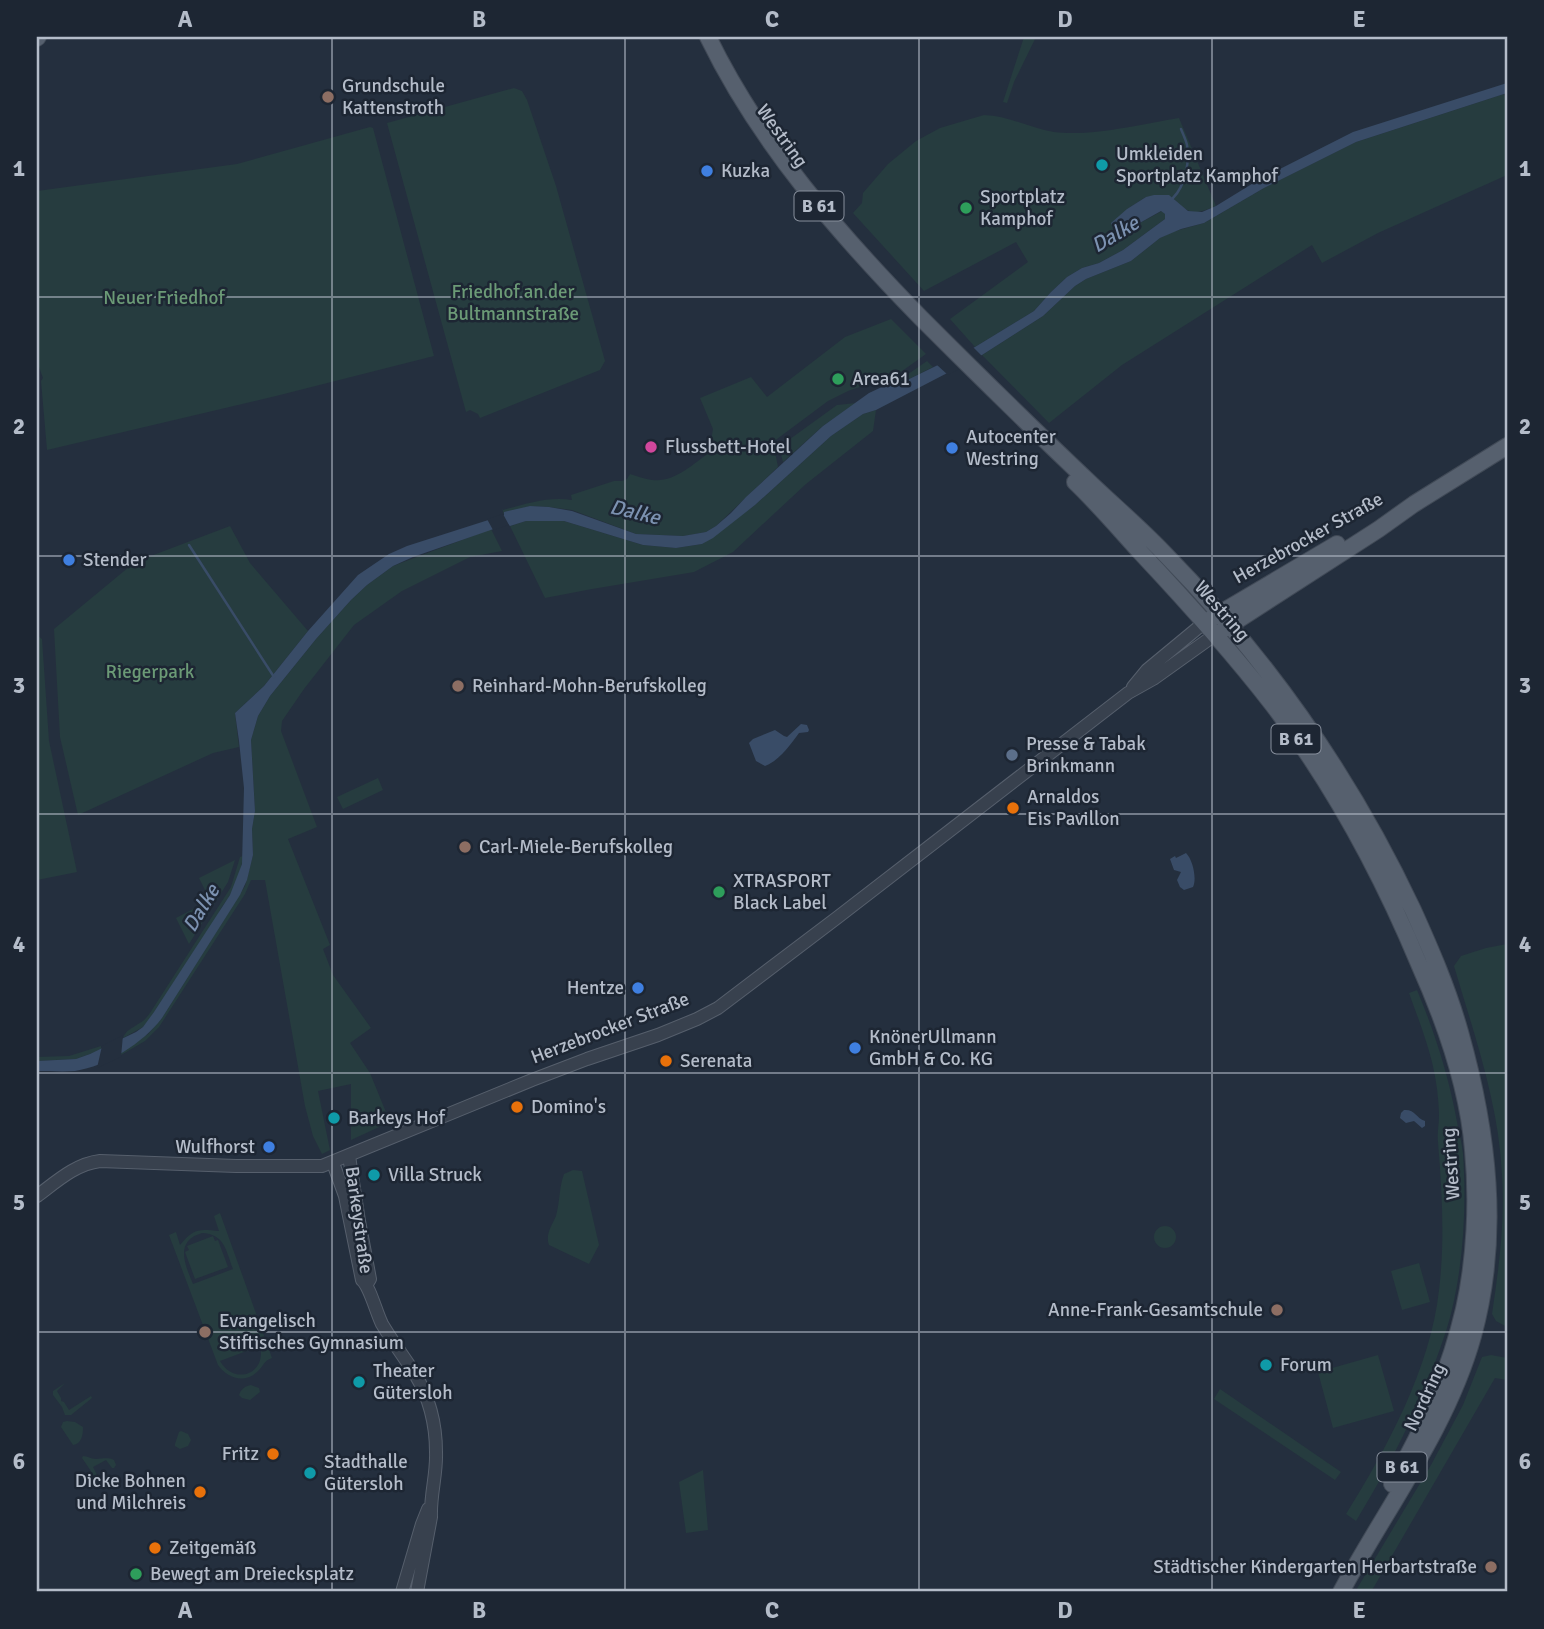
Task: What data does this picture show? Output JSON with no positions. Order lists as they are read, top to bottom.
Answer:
{
  "streets": {
    "main road": [
      "Westring",
      "B 61",
      "Herzebrocker Straße",
      "Nordring"
    ],
    "street": ["Barkeystraße"]
  },
  "crossings": [
    ["Westring", "Herzebrocker Straße"],
    ["Westring", "Nordring"],
    ["Herzebrocker Straße", "Barkeystraße"]
  ],
  "water": ["Dalke"],
  "parks": ["Friedhof an der Bultmannstraße", "Neuer Friedhof", "Riegerpark"],
  "places": [
    "Grundschule Kattenstroth",
    "Umkleiden Sportplatz Kamphof",
    "Kuzka",
    "Sportplatz Kamphof",
    "Area61",
    "Flussbett-Hotel",
    "Autocenter Westring",
    "Stender",
    "Reinhard-Mohn-Berufskolleg",
    "Presse & Tabak Brinkmann",
    "Arnaldos Eis Pavillon",
    "Carl-Miele-Berufskolleg",
    "XTRASPORT Black Label",
    "Hentze",
    "KnönerUllmann GmbH & Co. KG",
    "Serenata",
    "Domino's",
    "Barkeys Hof",
    "Wulfhorst",
    "Villa Struck",
    "Anne-Frank-Gesamtschule",
    "Evangelisch Stiftisches Gymnasium",
    "Forum",
    "Theater Gütersloh",
    "Fritz",
    "Stadthalle Gütersloh",
    "Dicke Bohnen und Milchreis",
    "Zeitgemäß",
    "Städtischer Kindergarten Herbartstraße",
    "Bewegt am Dreiecksplatz"
  ],
  "grid": {
    "columns": [
      "A",
      "B",
      "C",
      "D",
      "E"
    ],
    "rows": [
      "1",
      "2",
      "3",
      "4",
      "5",
      "6"
    ]
  }
}
